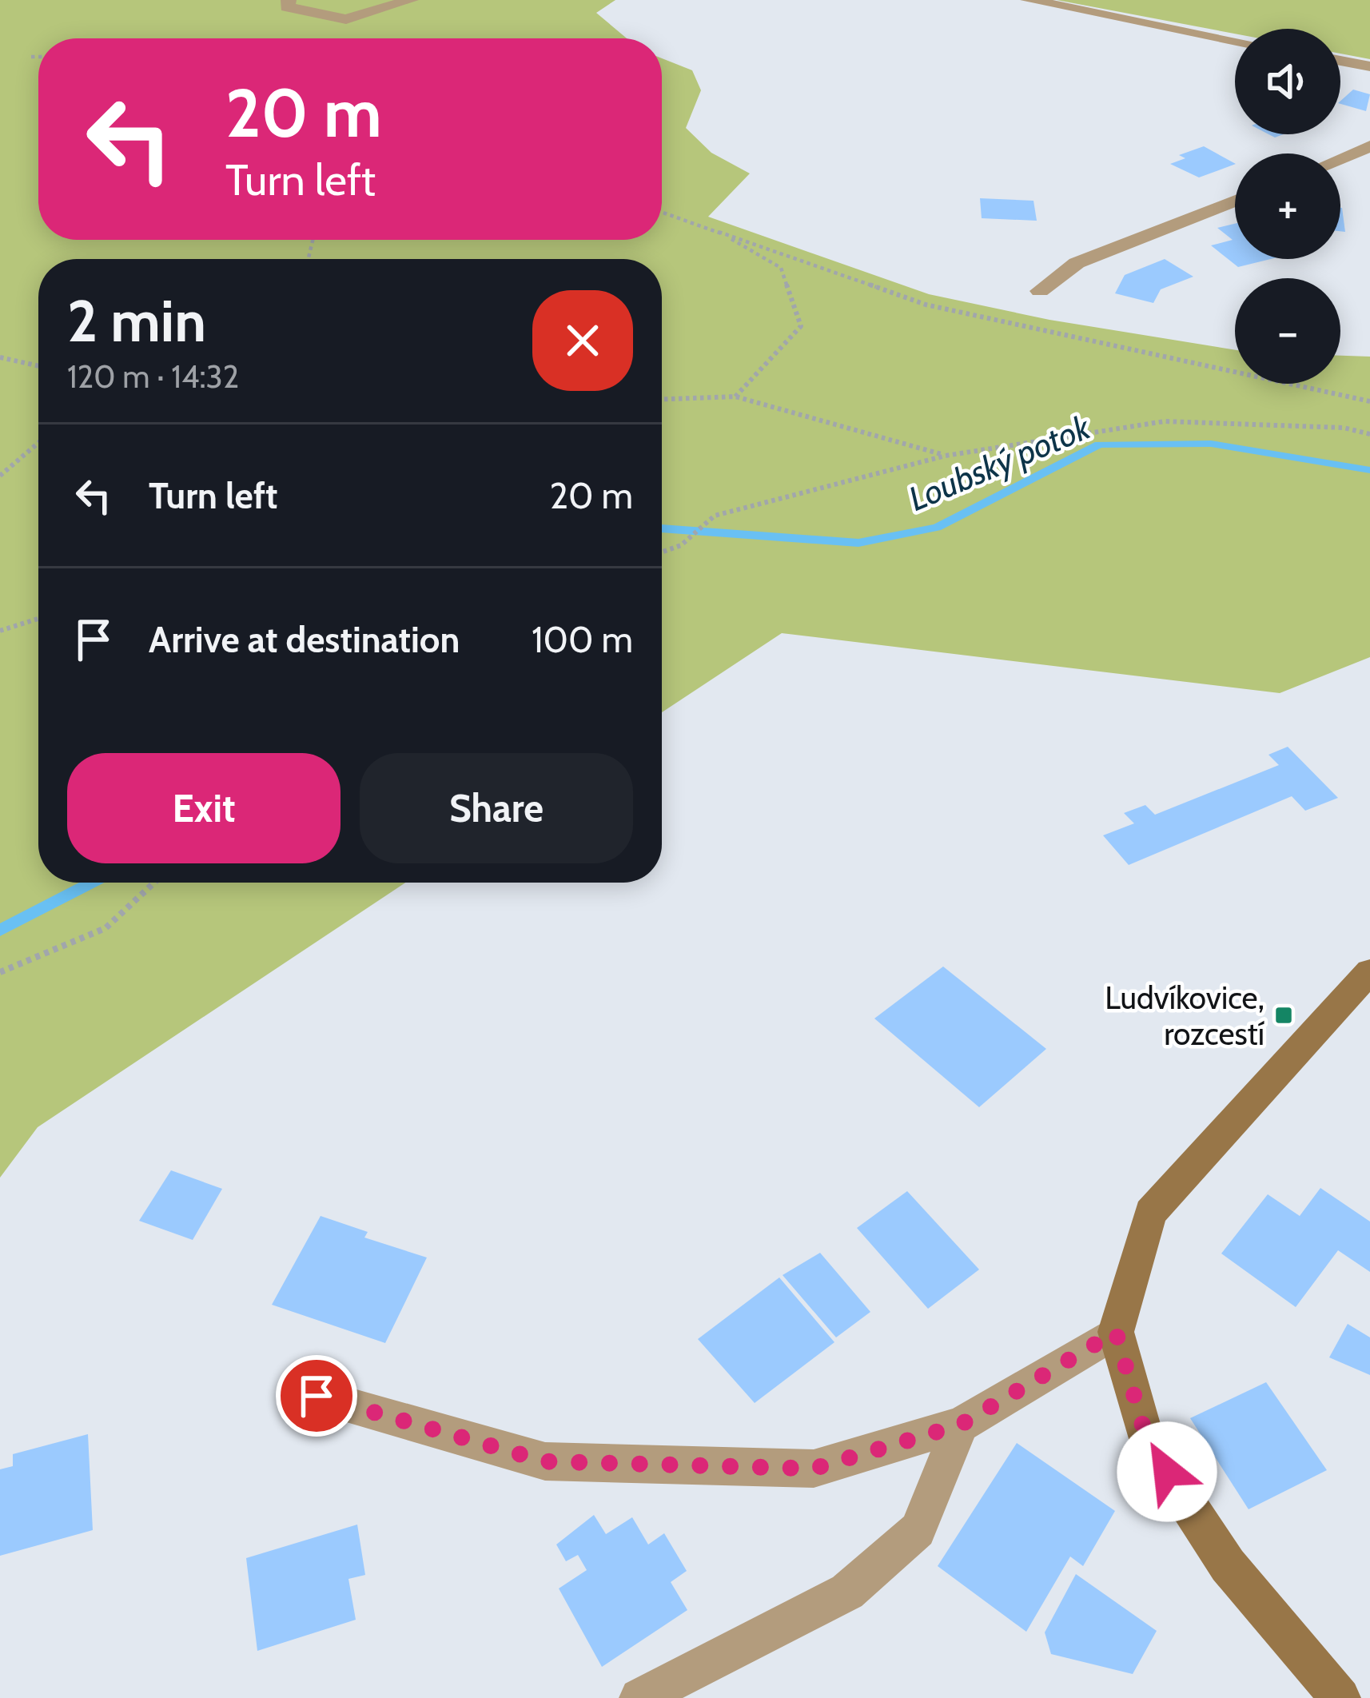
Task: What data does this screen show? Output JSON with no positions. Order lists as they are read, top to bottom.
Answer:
{
  "water": ["Loubský potok"],
  "places": {
    "transit": ["Ludvíkovice, rozcestí"]
  },
  "page": {
    "map_buttons": ["+", "−"],
    "turn": ["20 m", "Turn left"],
    "heading": ["2 min", "120 m · 14:32"],
    "list": [
      {
        "name": "Turn left",
        "value": "20 m"
      },
      {
        "name": "Arrive at destination",
        "value": "100 m"
      }
    ],
    "buttons": ["Exit", "Share"]
  }
}
